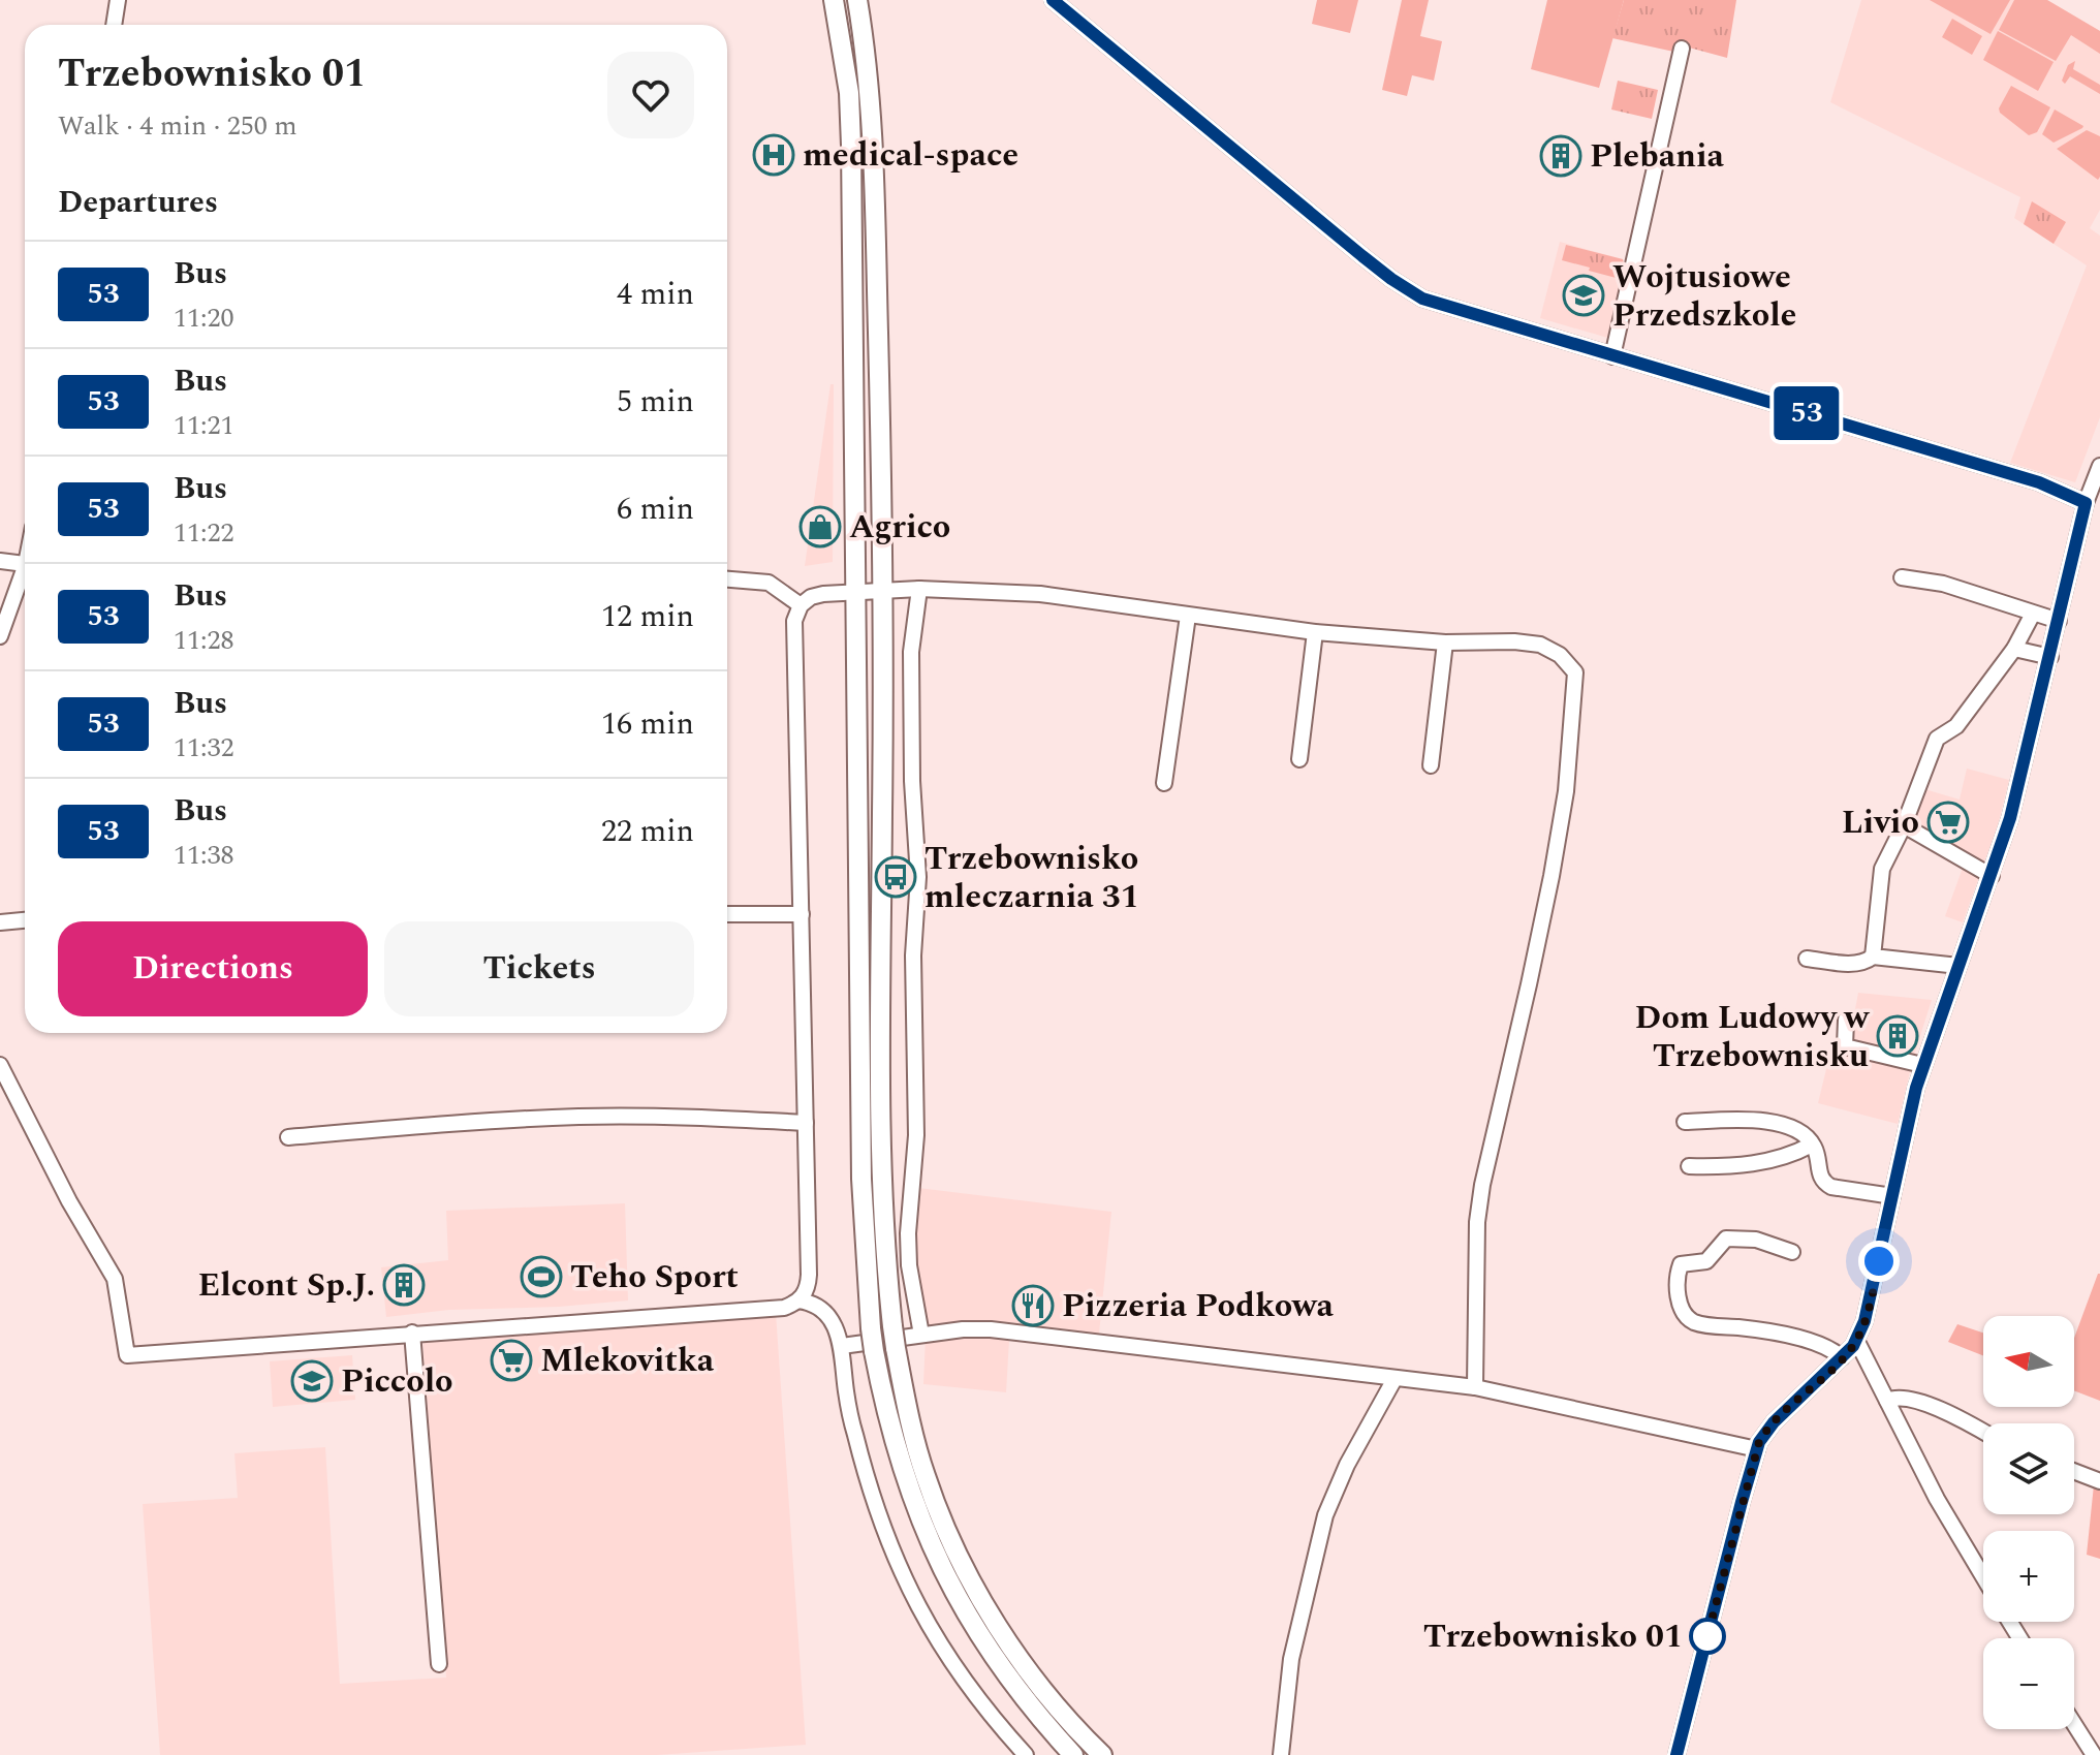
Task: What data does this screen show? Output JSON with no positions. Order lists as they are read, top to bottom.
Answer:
{
  "places": {
    "hospital": ["medical-space"],
    "building": ["Plebania", "Dom Ludowy w Trzebownisku", "Elcont Sp.J."],
    "school or university": ["Wojtusiowe Przedszkole", "Piccolo"],
    "shop": ["Agrico"],
    "supermarket": ["Livio", "Mlekovitka"],
    "bus stop": ["Trzebownisko mleczarnia 31"],
    "sports": ["Teho Sport"],
    "restaurant": ["Pizzeria Podkowa"],
    "other": ["Trzebownisko 01"]
  },
  "lines": ["bus line 53"],
  "north": "left",
  "page": {
    "on_map": "53",
    "heading": [
      ["Trzebownisko 01", "Walk · 4 min · 250 m"],
      "Departures"
    ],
    "list": [
      {
        "mark": "53",
        "name": "Bus",
        "note": "11:20",
        "value": "4 min"
      },
      {
        "mark": "53",
        "name": "Bus",
        "note": "11:21",
        "value": "5 min"
      },
      {
        "mark": "53",
        "name": "Bus",
        "note": "11:22",
        "value": "6 min"
      },
      {
        "mark": "53",
        "name": "Bus",
        "note": "11:28",
        "value": "12 min"
      },
      {
        "mark": "53",
        "name": "Bus",
        "note": "11:32",
        "value": "16 min"
      },
      {
        "mark": "53",
        "name": "Bus",
        "note": "11:38",
        "value": "22 min"
      }
    ],
    "buttons": ["Directions", "Tickets"],
    "map_buttons": ["+", "−"]
  }
}
